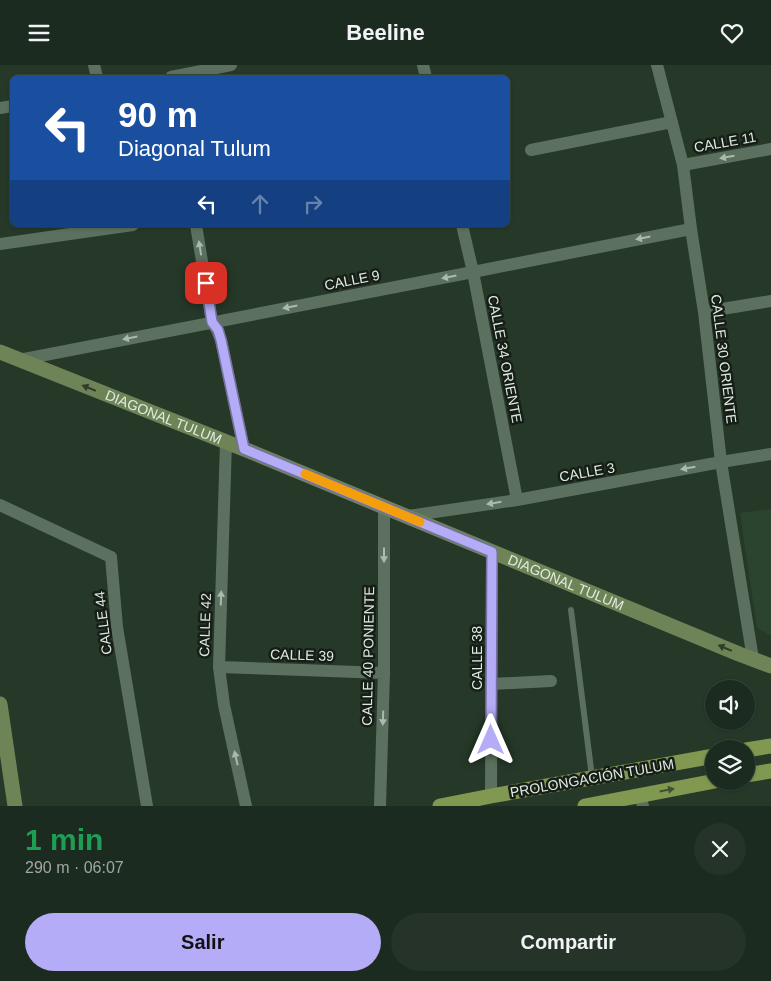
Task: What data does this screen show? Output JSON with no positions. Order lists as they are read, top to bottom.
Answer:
{
  "streets": {
    "main road": ["DIAGONAL TULUM", "PROLONGACIÓN TULUM"],
    "street": [
      "CALLE 11",
      "CALLE 9",
      "CALLE 34 ORIENTE",
      "CALLE 30 ORIENTE",
      "CALLE 3",
      "CALLE 44",
      "CALLE 42",
      "CALLE 39",
      "CALLE 40 PONIENTE",
      "CALLE 38"
    ]
  },
  "crossings": [
    ["CALLE 11", "CALLE 30 ORIENTE"],
    ["CALLE 9", "CALLE 34 ORIENTE"],
    ["CALLE 9", "CALLE 30 ORIENTE"],
    ["CALLE 9", "DIAGONAL TULUM"],
    ["CALLE 34 ORIENTE", "CALLE 3"],
    ["CALLE 30 ORIENTE", "DIAGONAL TULUM"],
    ["CALLE 30 ORIENTE", "CALLE 3"],
    ["DIAGONAL TULUM", "CALLE 3"],
    ["DIAGONAL TULUM", "CALLE 42"],
    ["DIAGONAL TULUM", "CALLE 40 PONIENTE"],
    ["DIAGONAL TULUM", "CALLE 38"],
    ["CALLE 42", "CALLE 39"],
    ["CALLE 39", "CALLE 40 PONIENTE"],
    ["CALLE 38", "PROLONGACIÓN TULUM"]
  ],
  "one_way": [
    "CALLE 11",
    "CALLE 9",
    "DIAGONAL TULUM",
    "CALLE 3",
    "CALLE 42",
    "CALLE 40 PONIENTE"
  ],
  "page": {
    "header": "Beeline",
    "turn": ["90 m", "Diagonal Tulum"],
    "heading": ["1 min", "290 m · 06:07"],
    "buttons": ["Salir", "Compartir"]
  }
}
